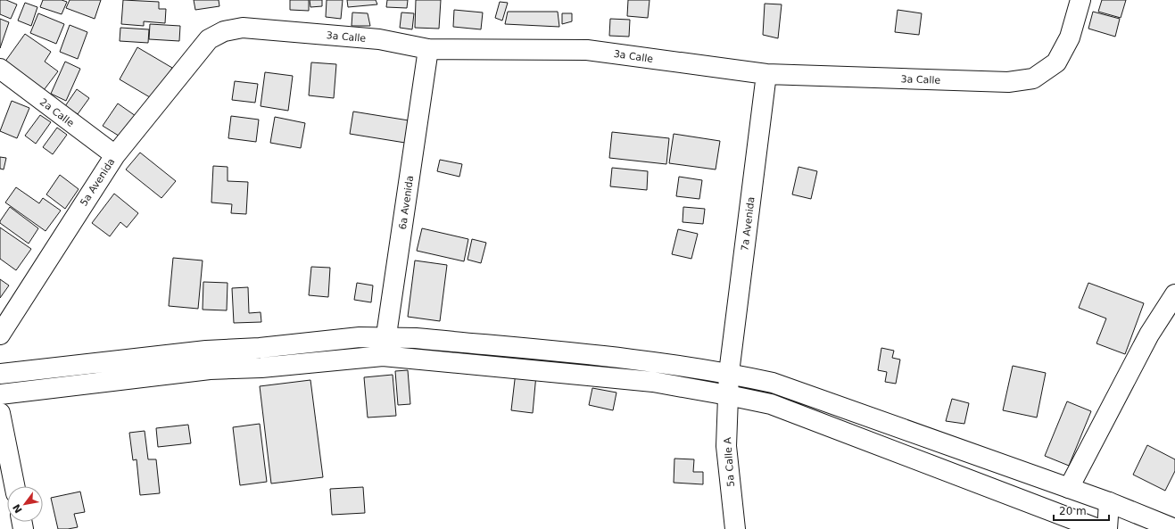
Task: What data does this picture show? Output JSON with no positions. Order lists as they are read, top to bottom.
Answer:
{
  "streets": {
    "street": [
      "3a Calle",
      "2a Calle",
      "5a Avenida",
      "6a Avenida",
      "7a Avenida",
      "5a Calle A"
    ]
  },
  "crossings": [
    ["3a Calle", "5a Avenida"],
    ["3a Calle", "6a Avenida"],
    ["3a Calle", "7a Avenida"],
    ["2a Calle", "5a Avenida"],
    ["7a Avenida", "5a Calle A"]
  ],
  "scale_bar": "20 m",
  "north": "bottom left"
}
